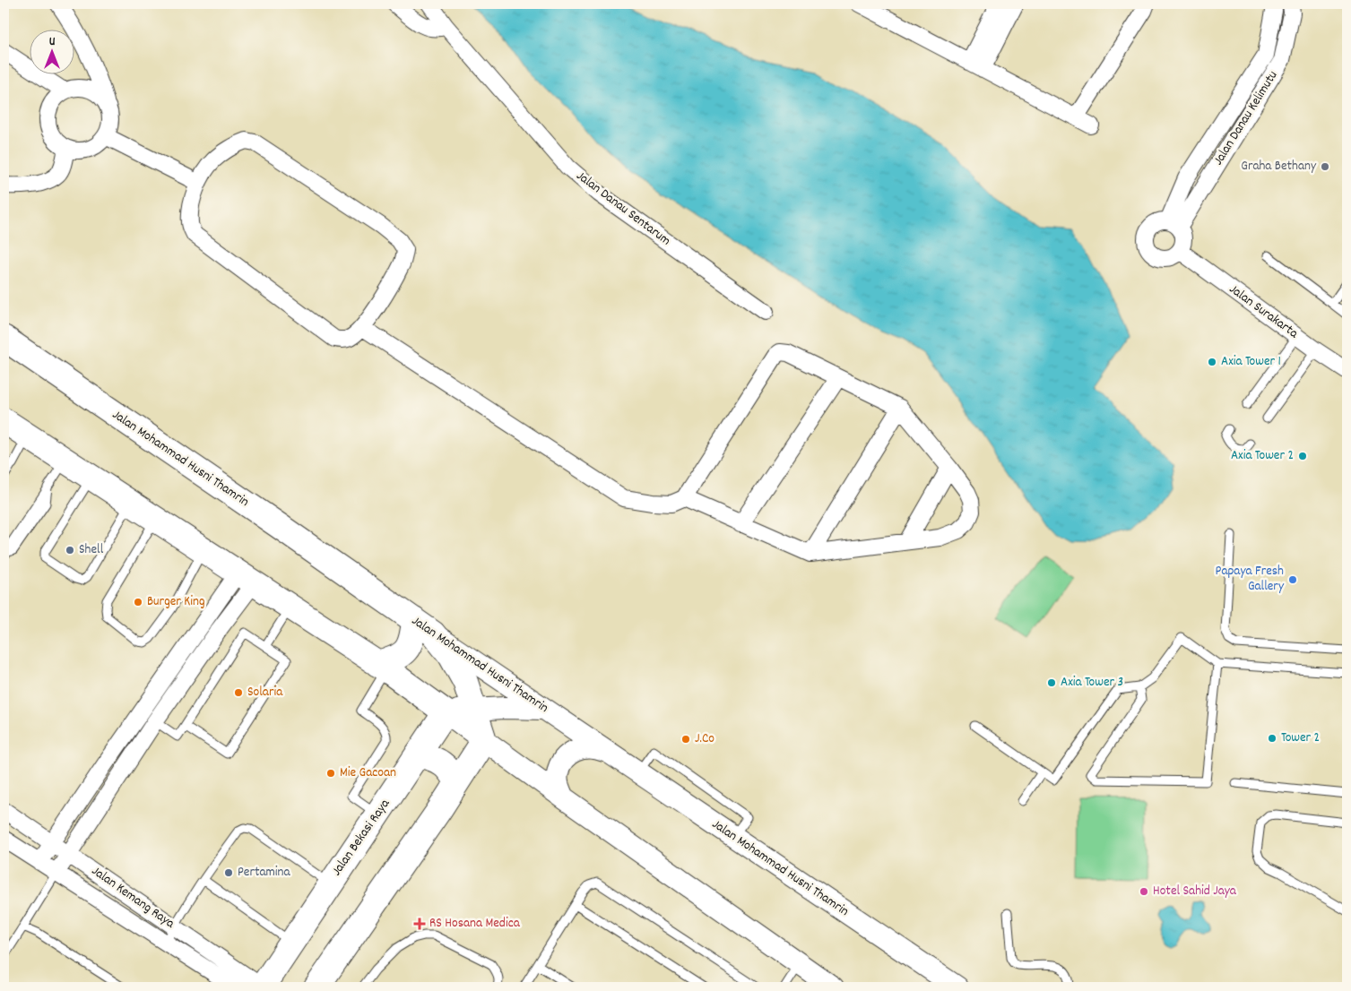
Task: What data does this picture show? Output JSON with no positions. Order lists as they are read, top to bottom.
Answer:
{
  "streets": {
    "main road": ["Jalan Mohammad Husni Thamrin", "Jalan Bekasi Raya"],
    "street": [
      "Jalan Danau Kelimutu",
      "Jalan Danau Sentarum",
      "Jalan Surakarta",
      "Jalan Kemang Raya"
    ]
  },
  "crossings": [
    ["Jalan Danau Kelimutu", "Jalan Surakarta"],
    ["Jalan Bekasi Raya", "Jalan Kemang Raya"]
  ],
  "places": {
    "other": [
      "Graha Bethany",
      "Axia Tower 1",
      "Axia Tower 2",
      "Shell",
      "Papaya Fresh Gallery",
      "Burger King",
      "Axia Tower 3",
      "Solaria",
      "Tower 2",
      "J.Co",
      "Mie Gacoan",
      "Pertamina",
      "Hotel Sahid Jaya"
    ],
    "health": ["RS Hosana Medica"]
  },
  "north": "top"
}
